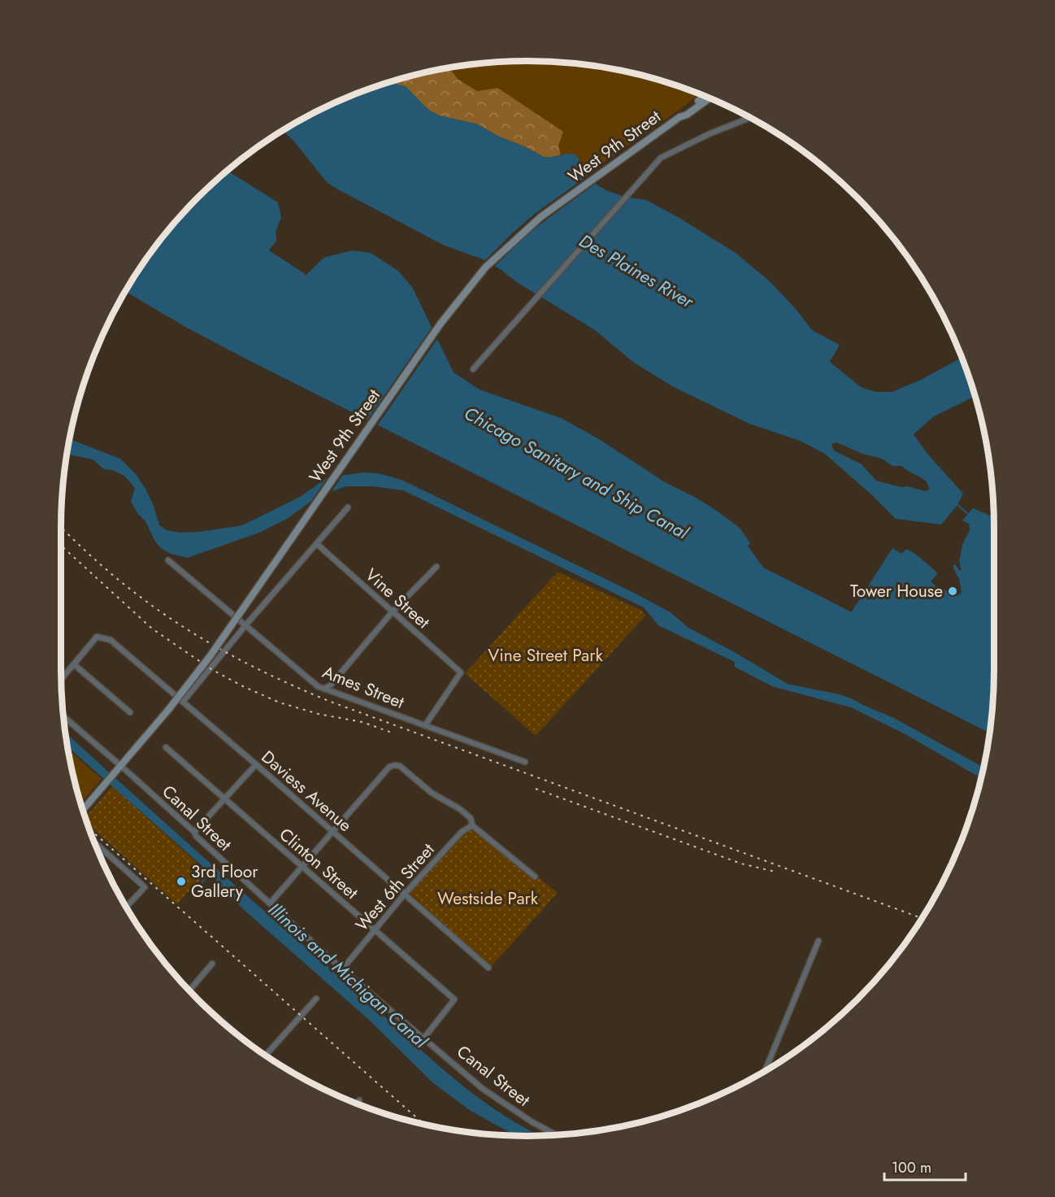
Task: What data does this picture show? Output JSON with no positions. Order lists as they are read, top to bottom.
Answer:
{
  "streets": {
    "main road": ["West 9th Street"],
    "street": [
      "Vine Street",
      "Ames Street",
      "Daviess Avenue",
      "Canal Street",
      "Clinton Street",
      "West 6th Street"
    ]
  },
  "crossings": [
    ["West 9th Street", "Canal Street"],
    ["Vine Street", "Ames Street"],
    ["Daviess Avenue", "West 6th Street"],
    ["Canal Street", "Clinton Street"],
    ["Canal Street", "West 6th Street"],
    ["Clinton Street", "West 6th Street"]
  ],
  "water": ["Des Plaines River", "Chicago Sanitary and Ship Canal", "Illinois and Michigan Canal"],
  "parks": ["Vine Street Park", "Westside Park"],
  "places": ["Tower House", "3rd Floor Gallery"],
  "scale_bar": "100 m"
}
